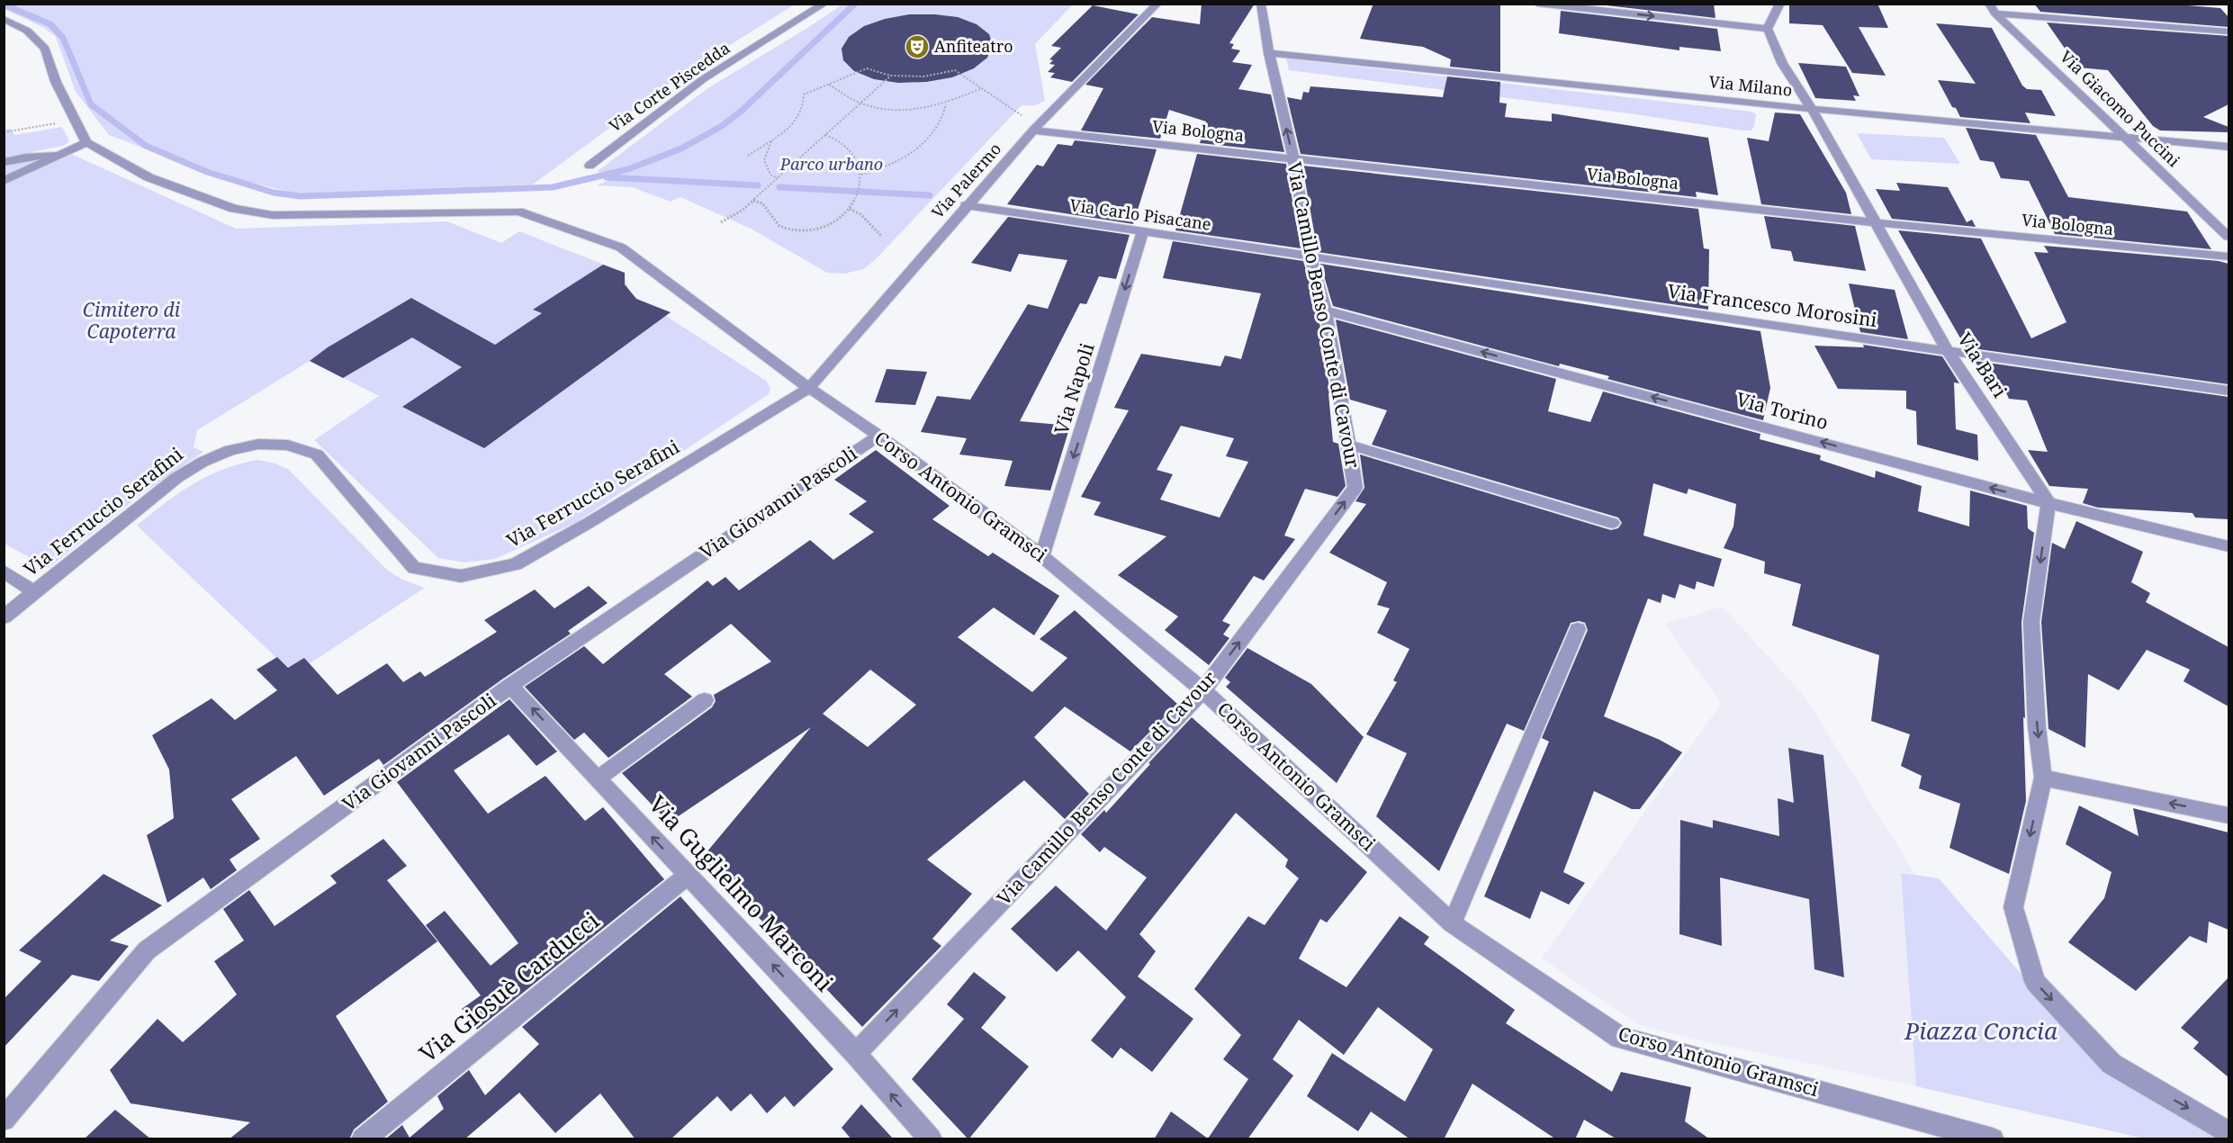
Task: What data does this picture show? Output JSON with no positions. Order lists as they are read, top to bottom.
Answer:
{
  "streets": {
    "street": [
      "Via Milano",
      "Via Corte Piscedda",
      "Via Giacomo Puccini",
      "Via Bologna",
      "Via Palermo",
      "Via Carlo Pisacane",
      "Via Francesco Morosini",
      "Via Camillo Benso Conte di Cavour",
      "Via Bari",
      "Via Napoli",
      "Via Torino",
      "Via Ferruccio Serafini",
      "Corso Antonio Gramsci",
      "Via Giovanni Pascoli",
      "Via Guglielmo Marconi",
      "Via Giosuè Carducci"
    ]
  },
  "crossings": [
    ["Via Milano", "Via Giacomo Puccini"],
    ["Via Milano", "Via Camillo Benso Conte di Cavour"],
    ["Via Milano", "Via Bari"],
    ["Via Bologna", "Via Palermo"],
    ["Via Bologna", "Via Camillo Benso Conte di Cavour"],
    ["Via Bologna", "Via Bari"],
    ["Via Palermo", "Via Carlo Pisacane"],
    ["Via Palermo", "Via Ferruccio Serafini"],
    ["Via Palermo", "Corso Antonio Gramsci"],
    ["Via Carlo Pisacane", "Via Francesco Morosini"],
    ["Via Carlo Pisacane", "Via Camillo Benso Conte di Cavour"],
    ["Via Carlo Pisacane", "Via Napoli"],
    ["Via Francesco Morosini", "Via Camillo Benso Conte di Cavour"],
    ["Via Francesco Morosini", "Via Bari"],
    ["Via Camillo Benso Conte di Cavour", "Via Torino"],
    ["Via Camillo Benso Conte di Cavour", "Corso Antonio Gramsci"],
    ["Via Camillo Benso Conte di Cavour", "Via Guglielmo Marconi"],
    ["Via Bari", "Via Torino"],
    ["Via Napoli", "Corso Antonio Gramsci"],
    ["Via Ferruccio Serafini", "Corso Antonio Gramsci"],
    ["Corso Antonio Gramsci", "Via Giovanni Pascoli"],
    ["Via Giovanni Pascoli", "Via Guglielmo Marconi"],
    ["Via Guglielmo Marconi", "Via Giosuè Carducci"]
  ],
  "one_way": ["Via Camillo Benso Conte di Cavour", "Via Napoli", "Via Guglielmo Marconi"],
  "parks": ["Parco urbano", "Cimitero di Capoterra", "Piazza Concia"],
  "places": {
    "theatre": ["Anfiteatro"]
  }
}
